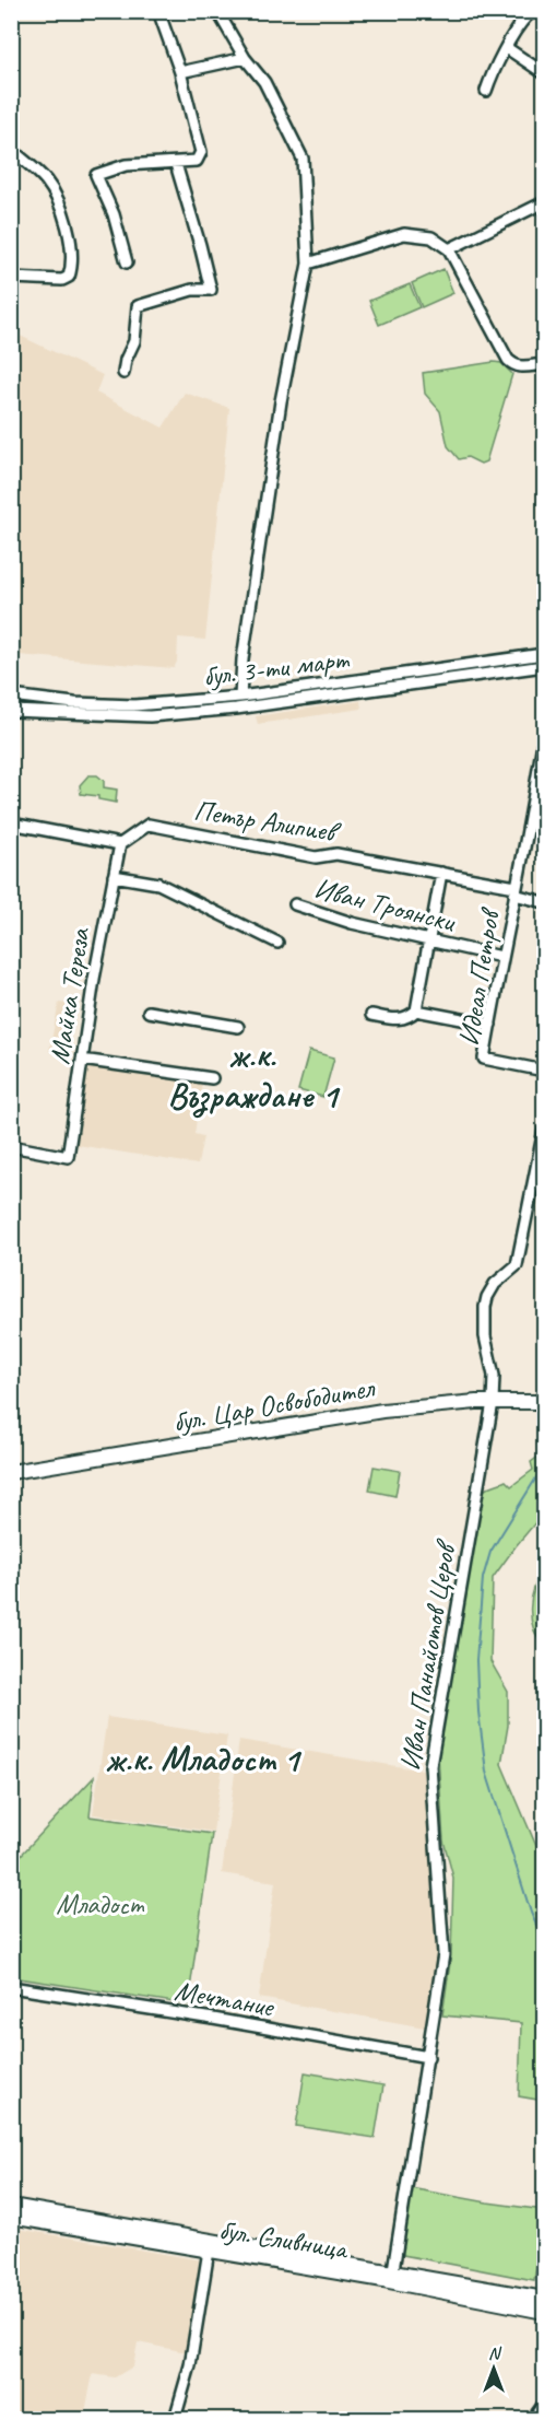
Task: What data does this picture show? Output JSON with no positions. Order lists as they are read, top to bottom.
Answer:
{
  "streets": {
    "main road": ["бул. Цар Освободител", "бул. Сливница"],
    "street": [
      "бул. 3-ти март",
      "Петър Алипиев",
      "Иван Троянски",
      "Идеал Петров",
      "Майка Тереза",
      "Иван Панайотов Церов",
      "Мечтание"
    ]
  },
  "crossings": [
    ["Петър Алипиев", "Идеал Петров"],
    ["Петър Алипиев", "Майка Тереза"],
    ["Иван Троянски", "Идеал Петров"],
    ["бул. Цар Освободител", "Иван Панайотов Церов"],
    ["Иван Панайотов Церов", "Мечтание"],
    ["Иван Панайотов Церов", "бул. Сливница"]
  ],
  "districts": ["ж.к. Възраждане 1", "ж.к. Младост 1"],
  "parks": ["Младост"],
  "north": "top"
}
